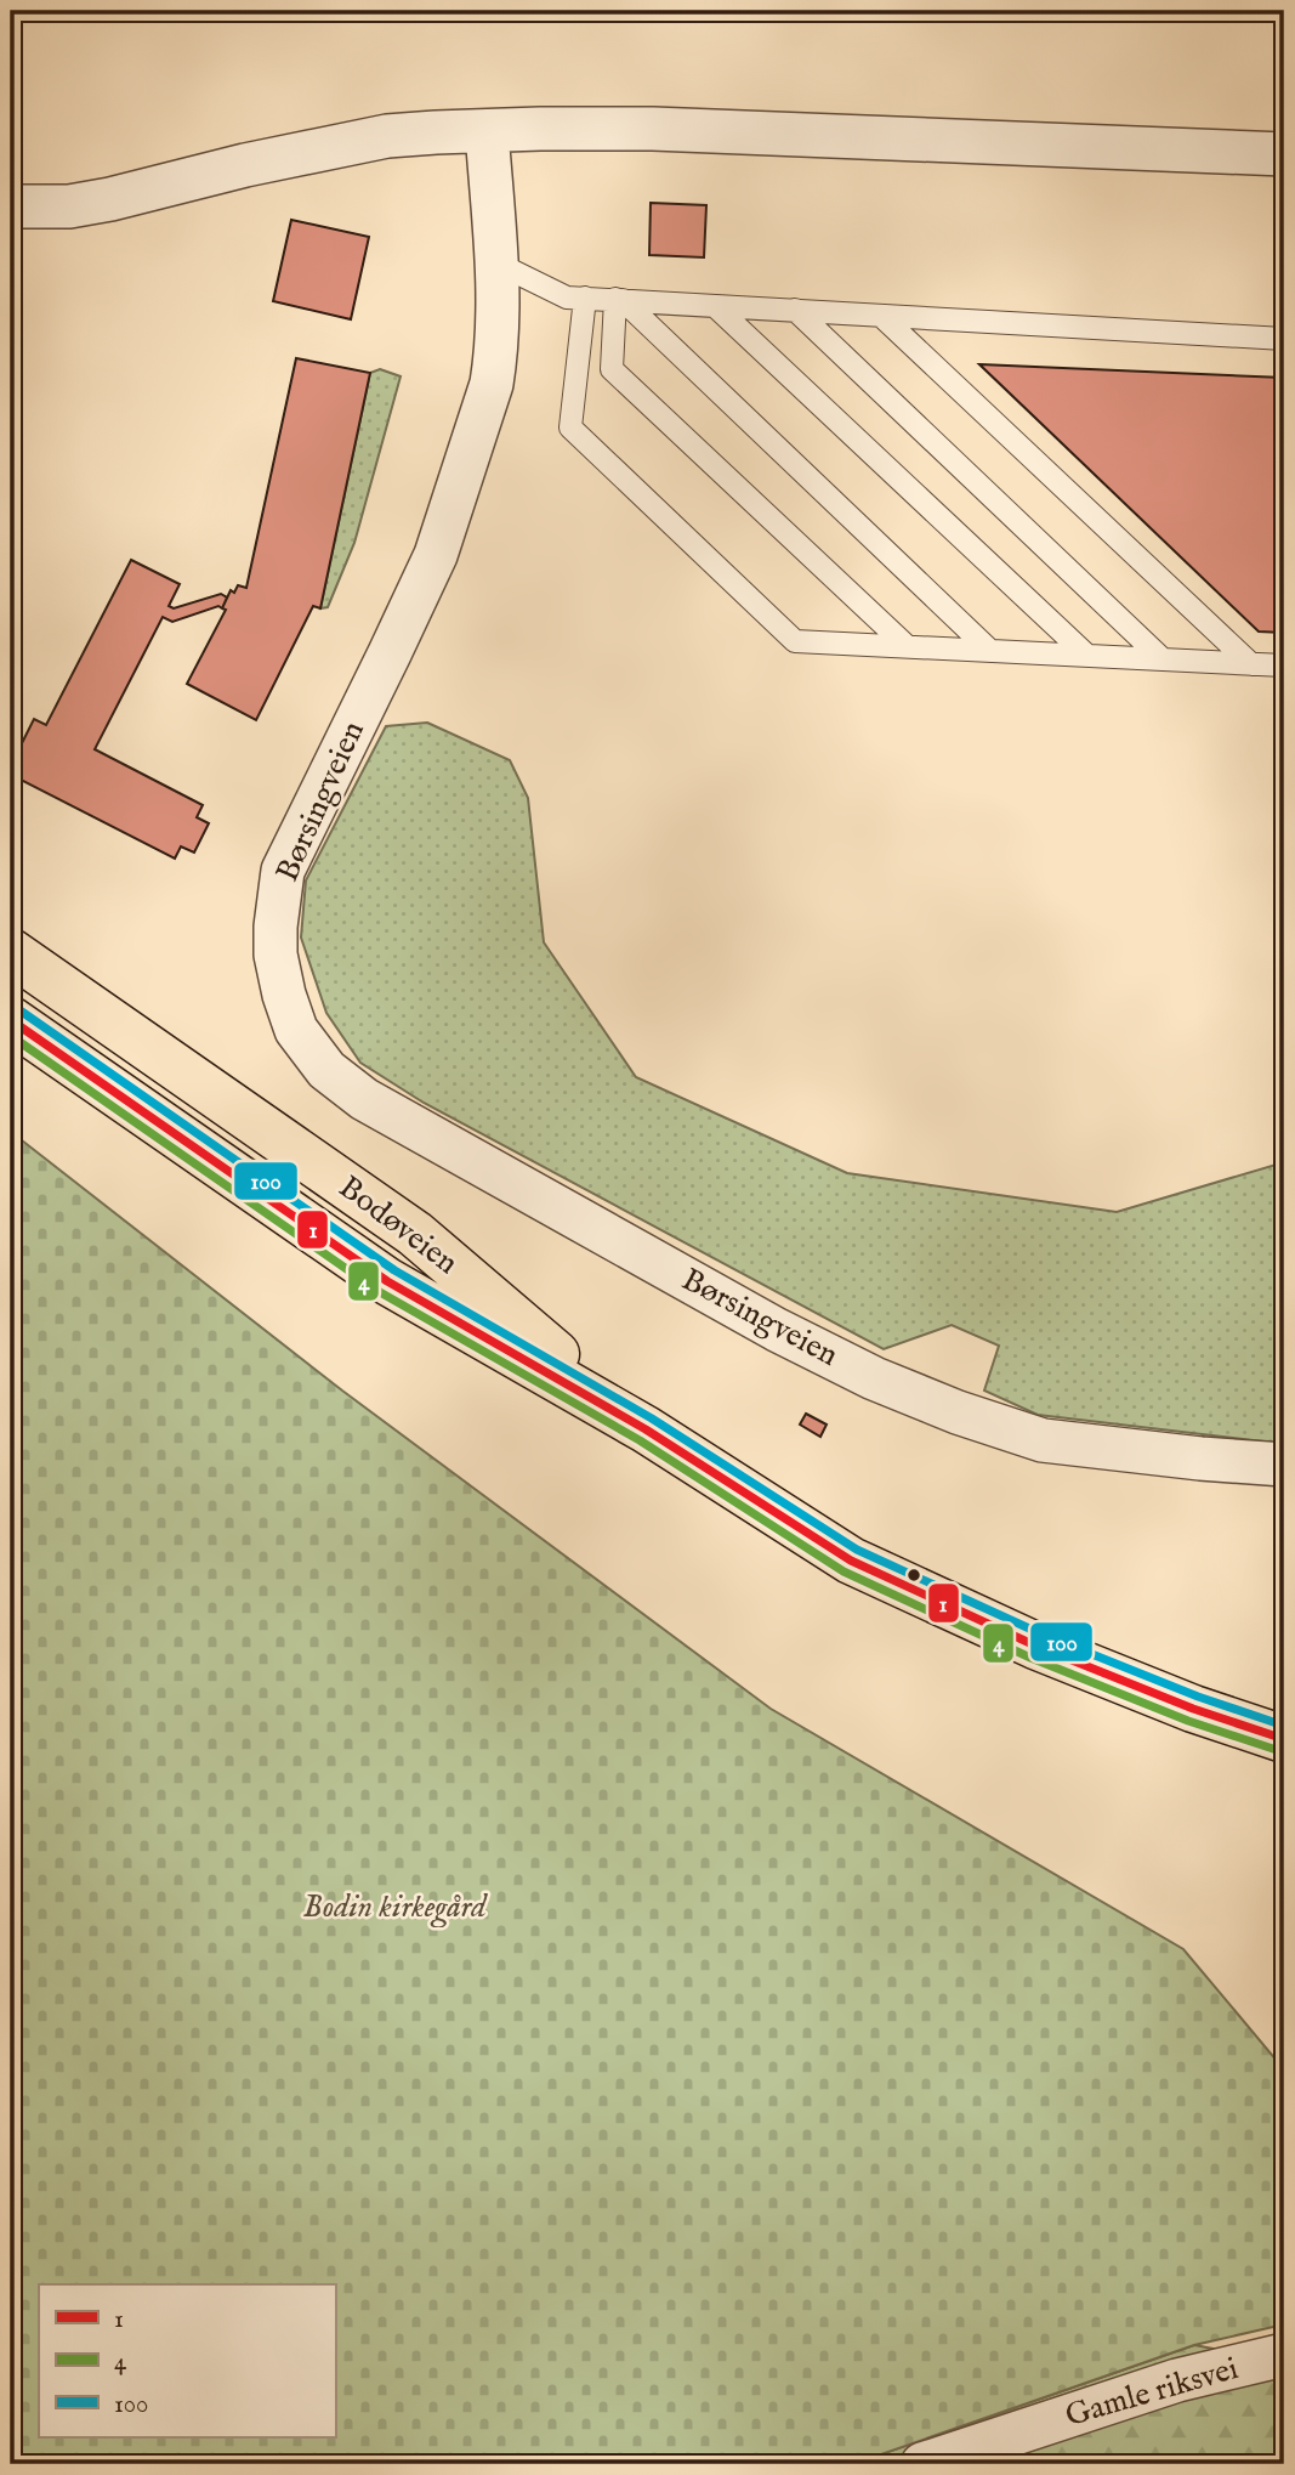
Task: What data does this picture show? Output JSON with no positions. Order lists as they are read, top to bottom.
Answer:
{
  "streets": {
    "main road": ["Bodøveien"],
    "street": ["Børsingveien", "Gamle riksvei"]
  },
  "parks": ["Bodin kirkegård"],
  "lines": ["transit line 100", "transit line 1", "transit line 4"],
  "legend": ["1", "4", "100"]
}
